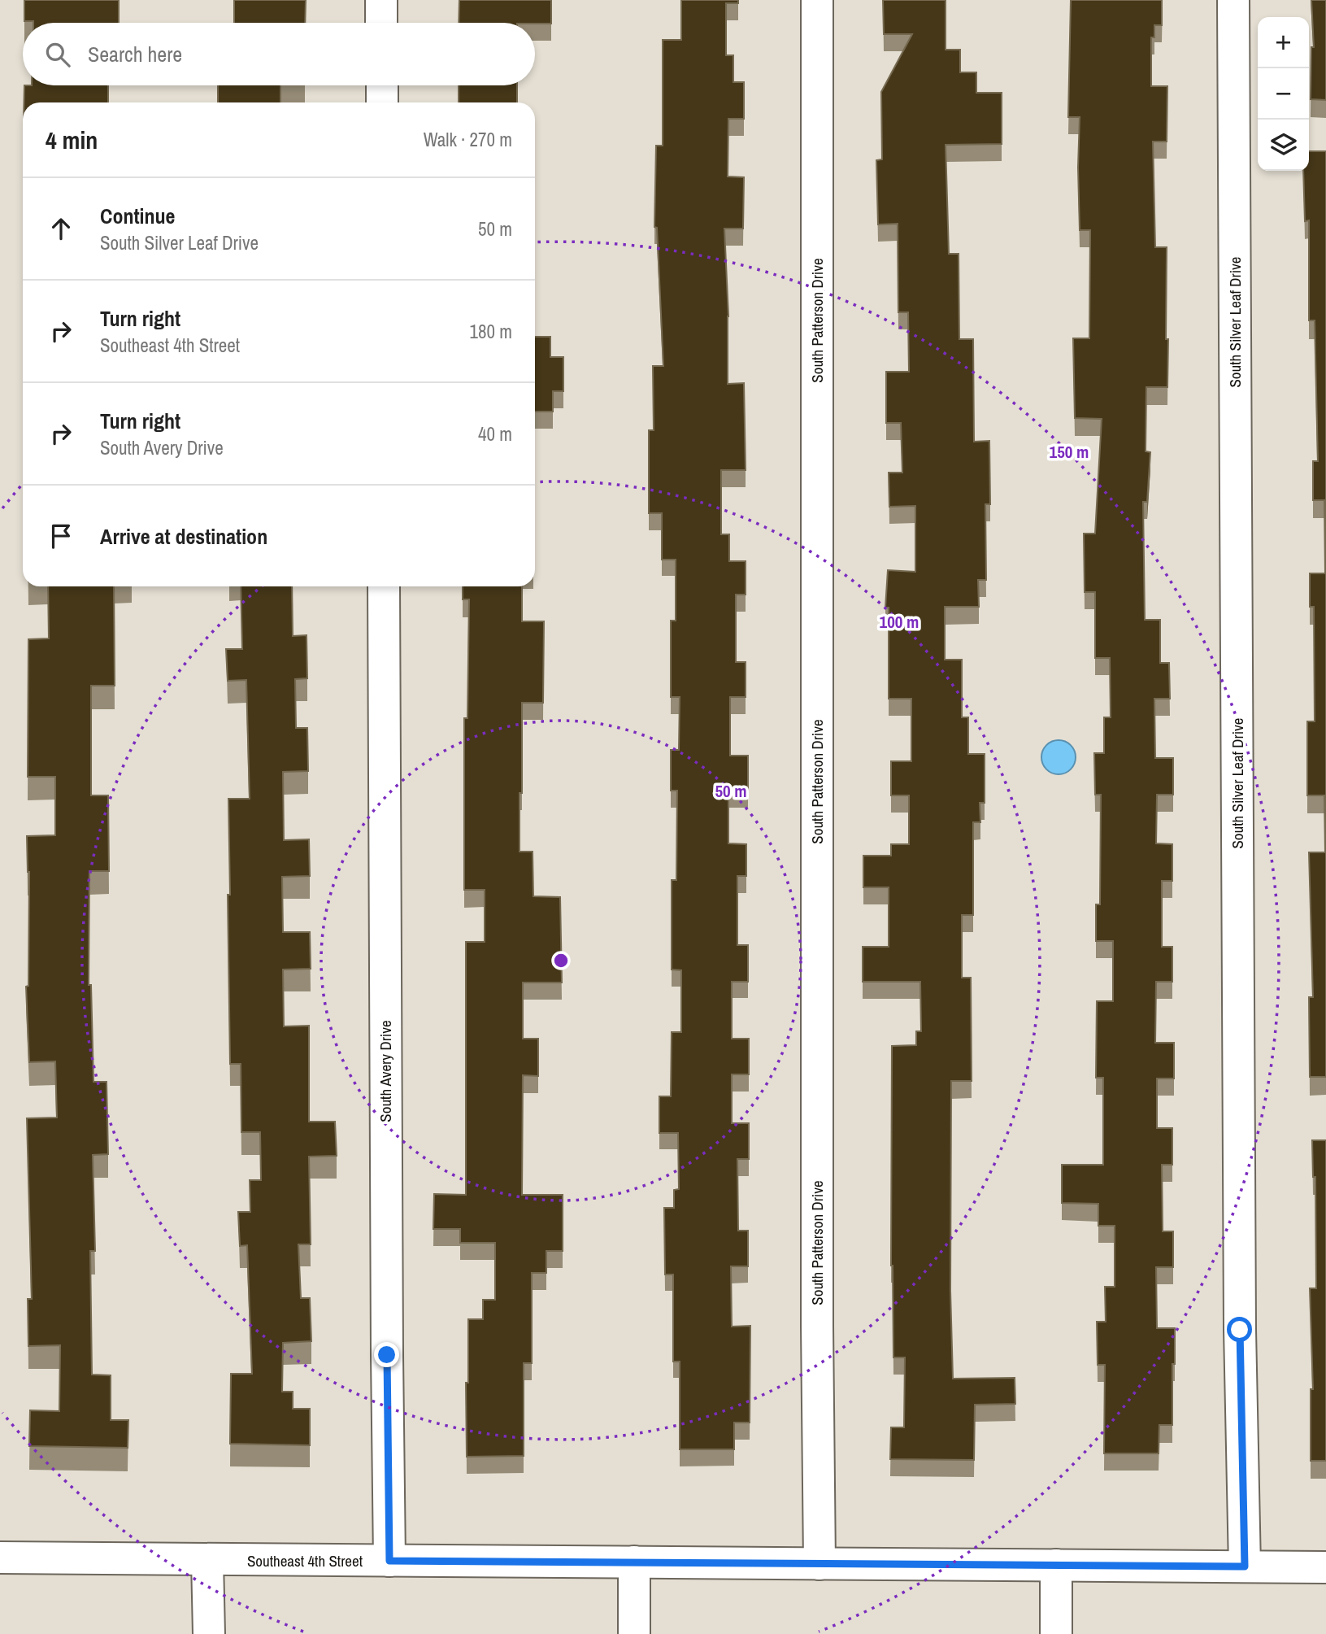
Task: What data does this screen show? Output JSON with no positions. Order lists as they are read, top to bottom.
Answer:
{
  "streets": {
    "street": [
      "South Patterson Drive",
      "South Silver Leaf Drive",
      "South Avery Drive",
      "Southeast 4th Street"
    ]
  },
  "crossings": [
    ["South Patterson Drive", "Southeast 4th Street"],
    ["South Silver Leaf Drive", "Southeast 4th Street"],
    ["South Avery Drive", "Southeast 4th Street"]
  ],
  "page": {
    "map_buttons": ["+", "−"],
    "search": "Search here",
    "heading": ["4 min", "Walk · 270 m"],
    "list": [
      ["Continue", "South Silver Leaf Drive", "50 m"],
      ["Turn right", "Southeast 4th Street", "180 m"],
      ["Turn right", "South Avery Drive", "40 m"],
      "Arrive at destination"
    ]
  },
  "rings": ["150 m", "100 m", "50 m"]
}
